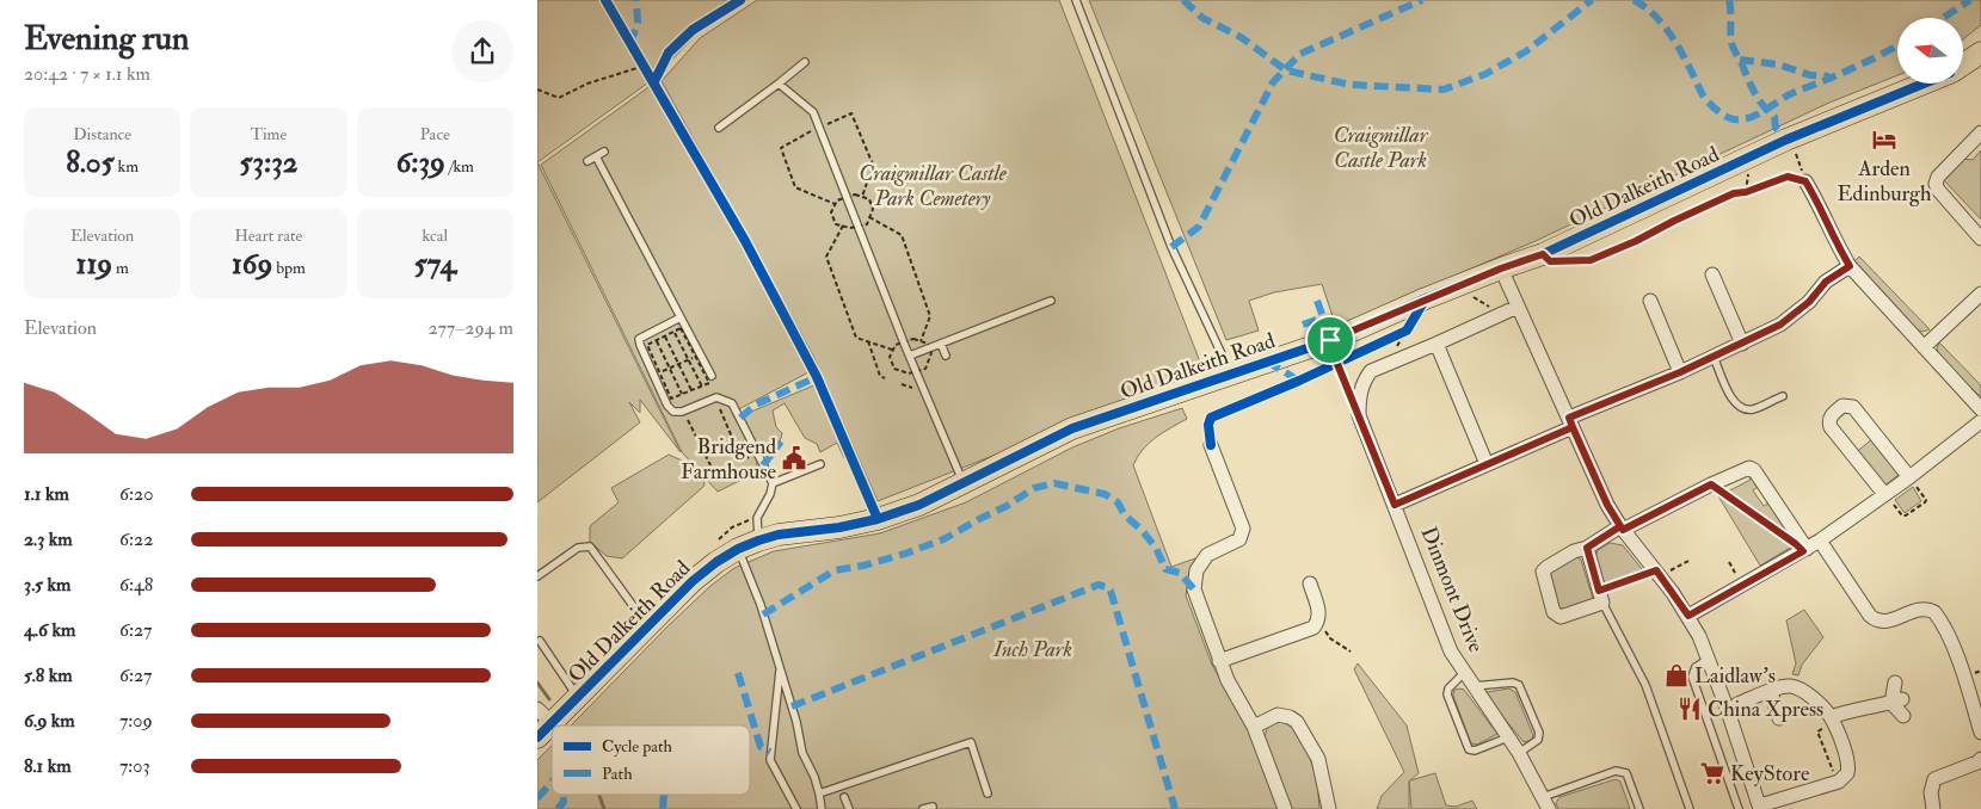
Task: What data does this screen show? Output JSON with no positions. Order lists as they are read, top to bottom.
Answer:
{
  "streets": {
    "main road": ["Old Dalkeith Road"],
    "street": ["Dinmont Drive"]
  },
  "parks": ["Craigmillar Castle Park", "Craigmillar Castle Park Cemetery", "Inch Park"],
  "places": {
    "hotel": ["Arden Edinburgh"],
    "public building": ["Bridgend Farmhouse"],
    "shop": ["Laidlaw's"],
    "restaurant": ["China Xpress"],
    "supermarket": ["KeyStore"]
  },
  "legend": ["Cycle path", "Path"],
  "north": "left",
  "page": {
    "heading": ["Evening run", "20:42 · 7 × 1.1 km"],
    "stats": [
      ["Distance", "8.05 km"],
      ["Time", "53:32"],
      ["Pace", "6:39 /km"],
      ["Elevation", "119 m"],
      ["Heart rate", "169 bpm"],
      ["kcal", "574"]
    ],
    "chart": ["Elevation", "277–294 m"],
    "list": [
      {
        "name": "1.1 km",
        "note": "6:20"
      },
      {
        "name": "2.3 km",
        "note": "6:22"
      },
      {
        "name": "3.5 km",
        "note": "6:48"
      },
      {
        "name": "4.6 km",
        "note": "6:27"
      },
      {
        "name": "5.8 km",
        "note": "6:27"
      },
      {
        "name": "6.9 km",
        "note": "7:09"
      },
      {
        "name": "8.1 km",
        "note": "7:03"
      }
    ]
  }
}
